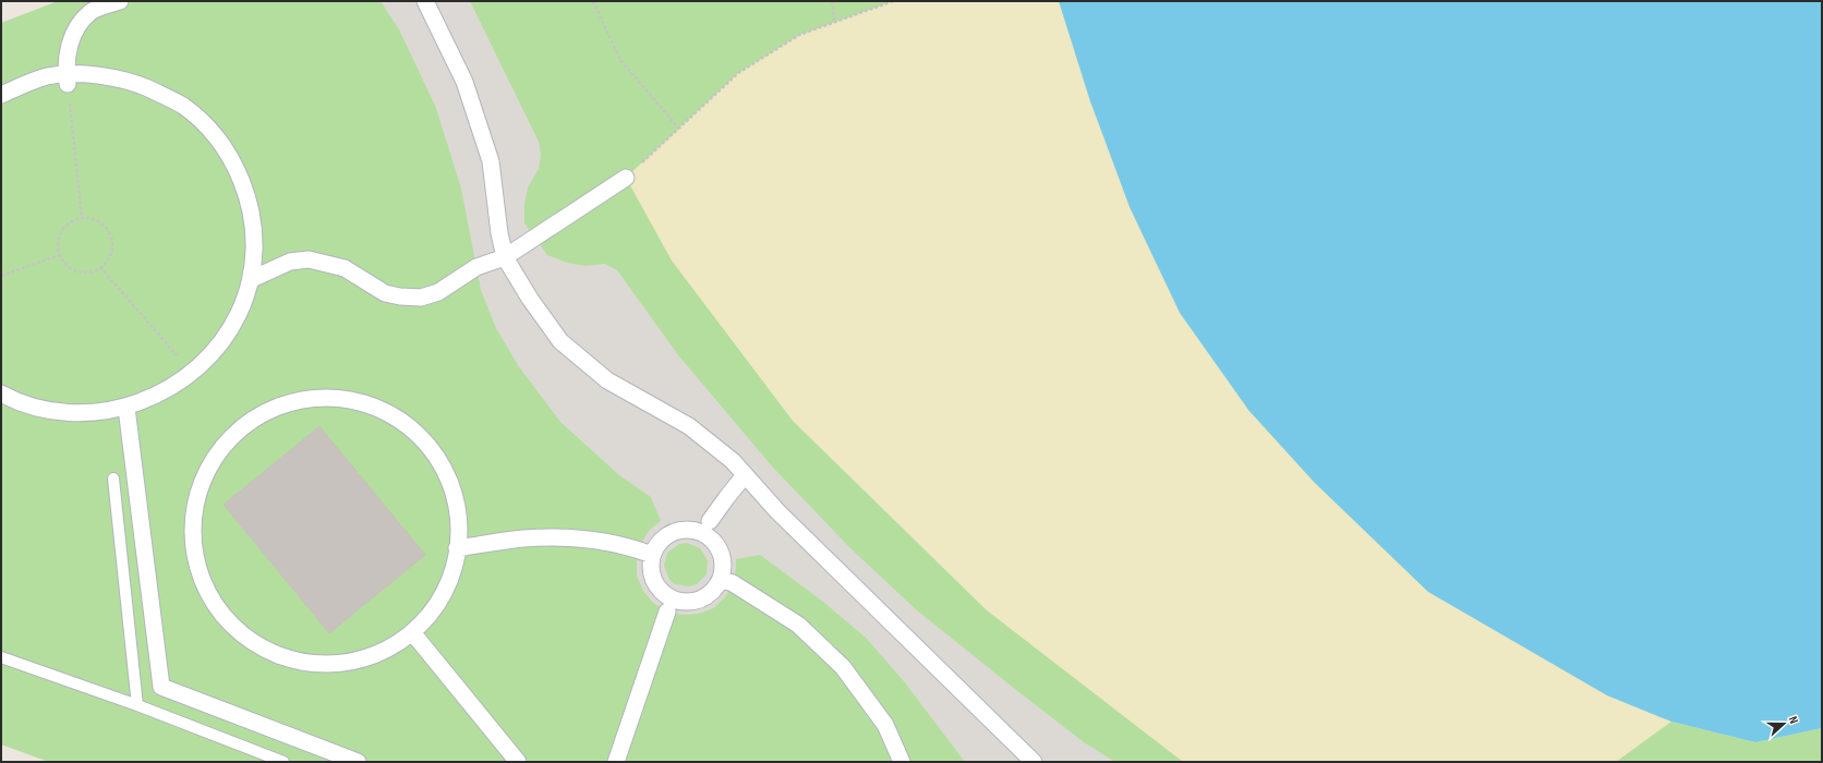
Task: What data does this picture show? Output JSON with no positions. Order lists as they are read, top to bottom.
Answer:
{
  "north": "right"
}
